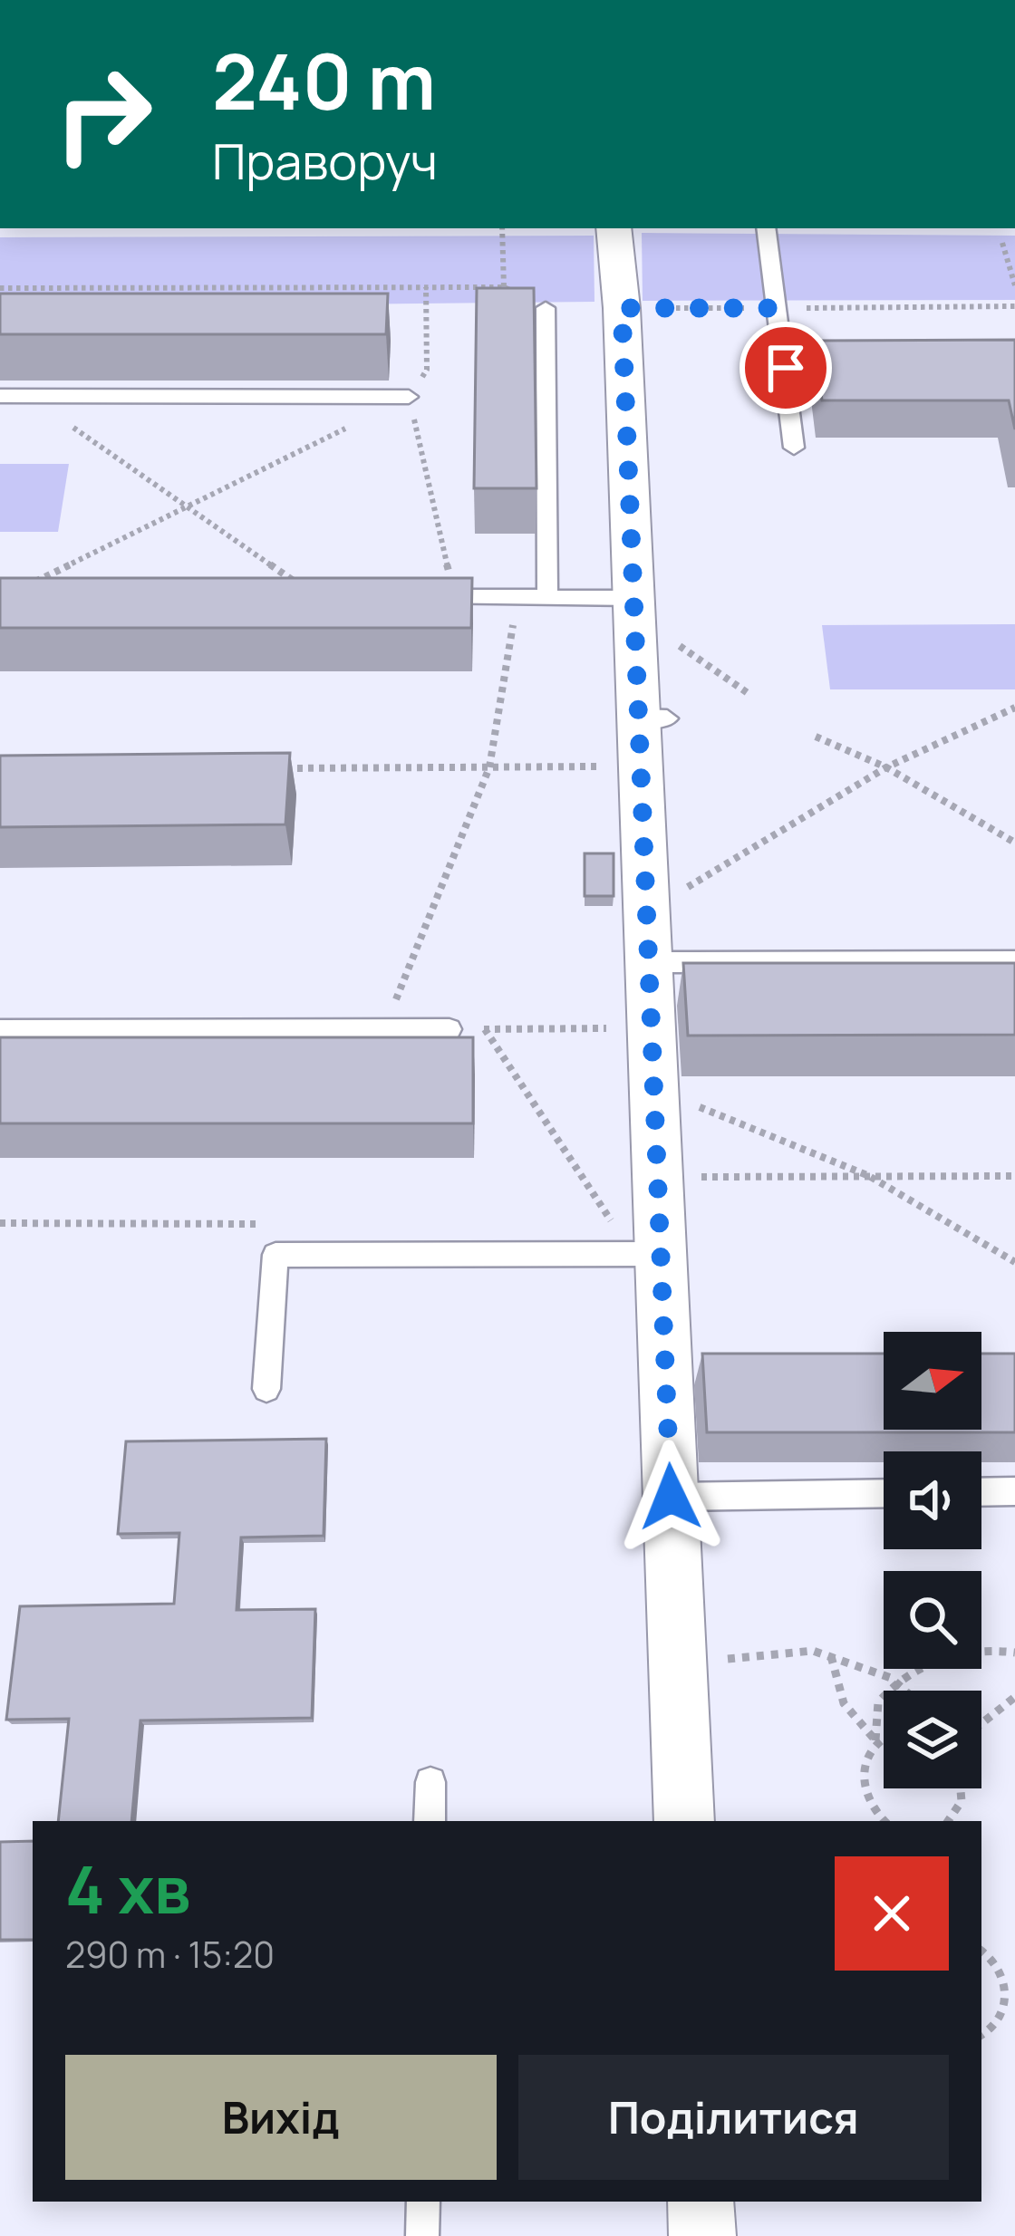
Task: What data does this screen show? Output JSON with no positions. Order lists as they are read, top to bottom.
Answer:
{
  "north": "right",
  "page": {
    "turn": ["240 m", "Праворуч"],
    "heading": ["4 хв", "290 m · 15:20"],
    "buttons": ["Вихід", "Поділитися"]
  }
}
